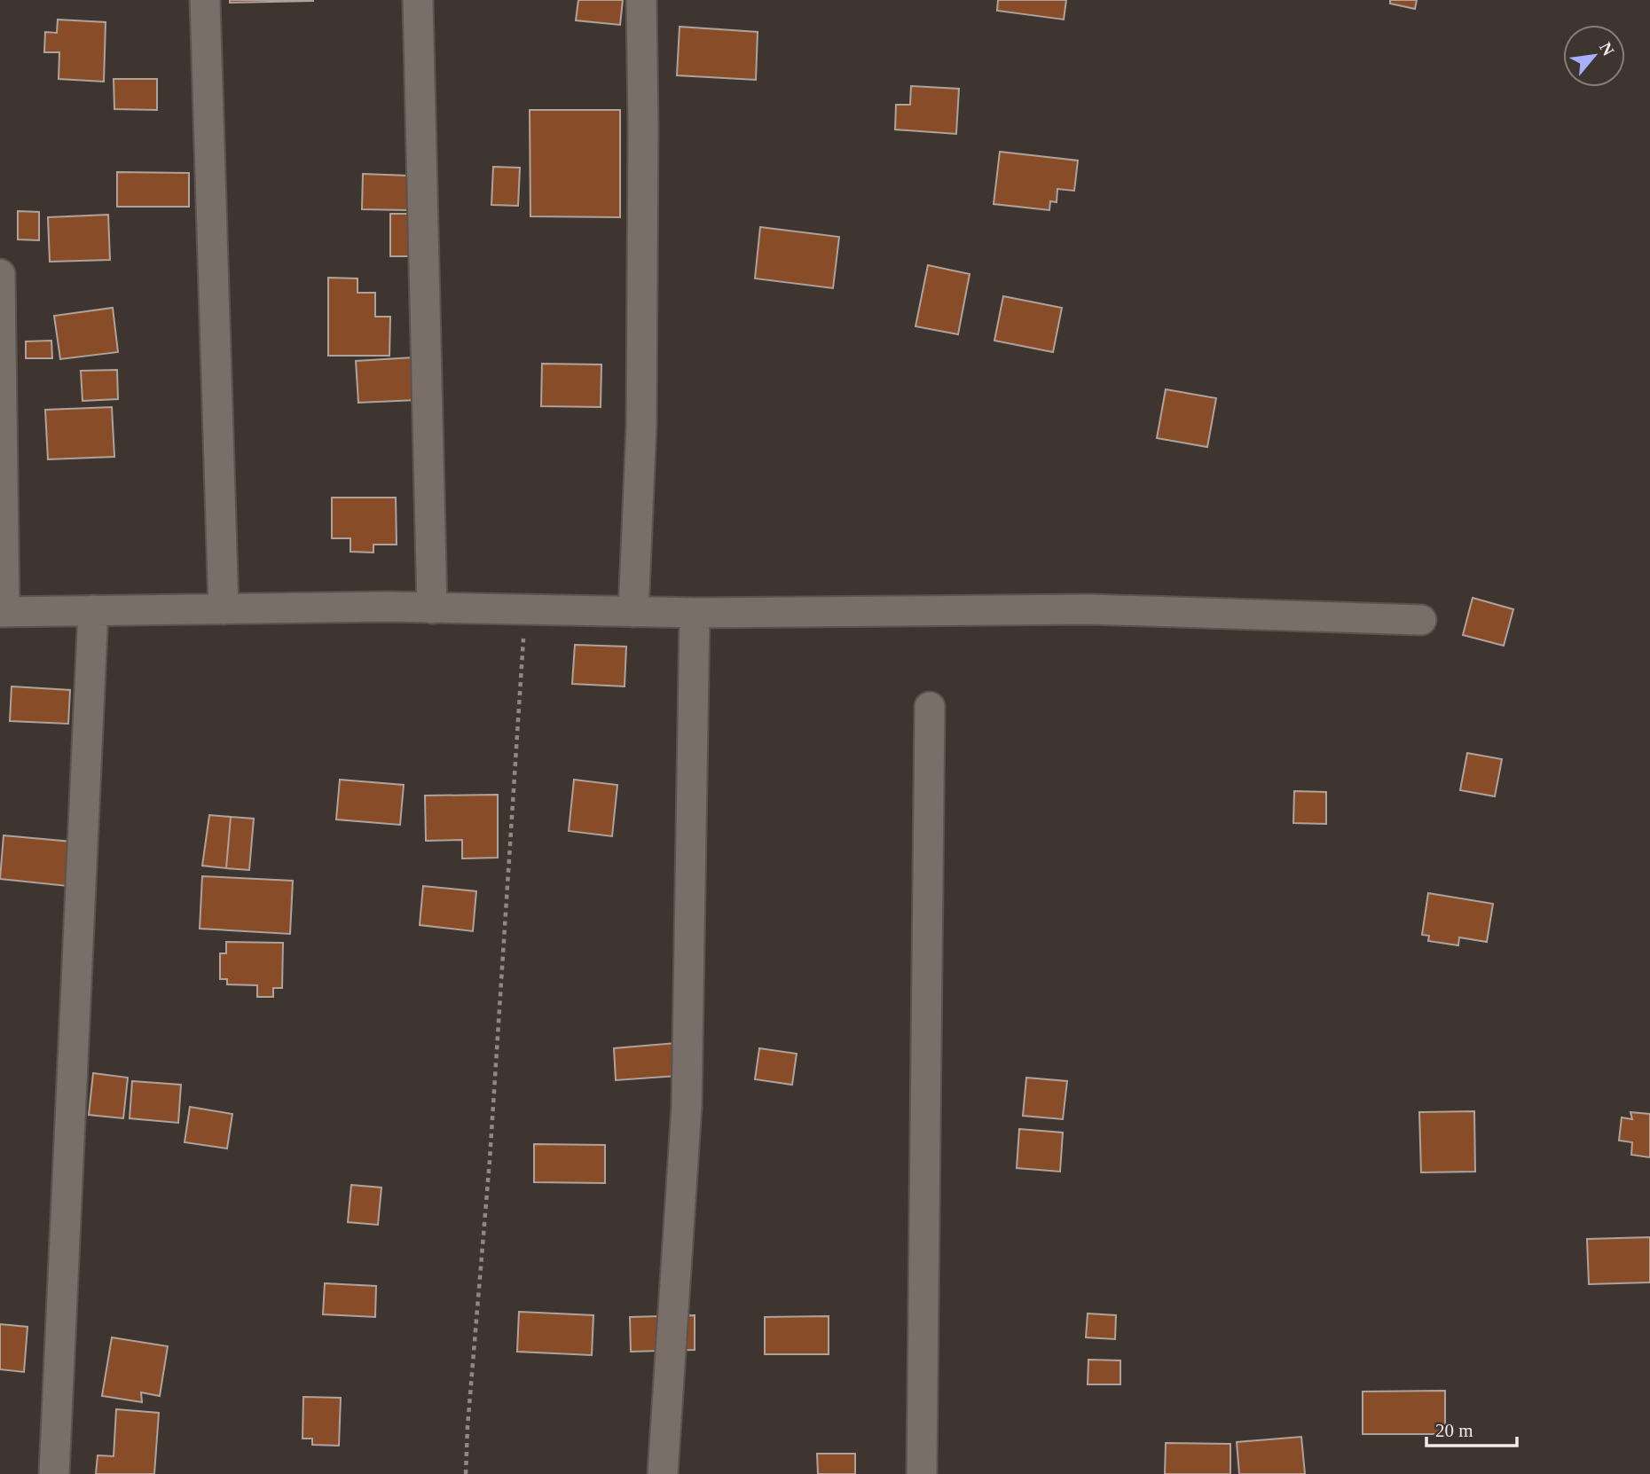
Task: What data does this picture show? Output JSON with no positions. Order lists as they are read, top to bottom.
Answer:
{
  "scale_bar": "20 m",
  "north": "top right"
}
